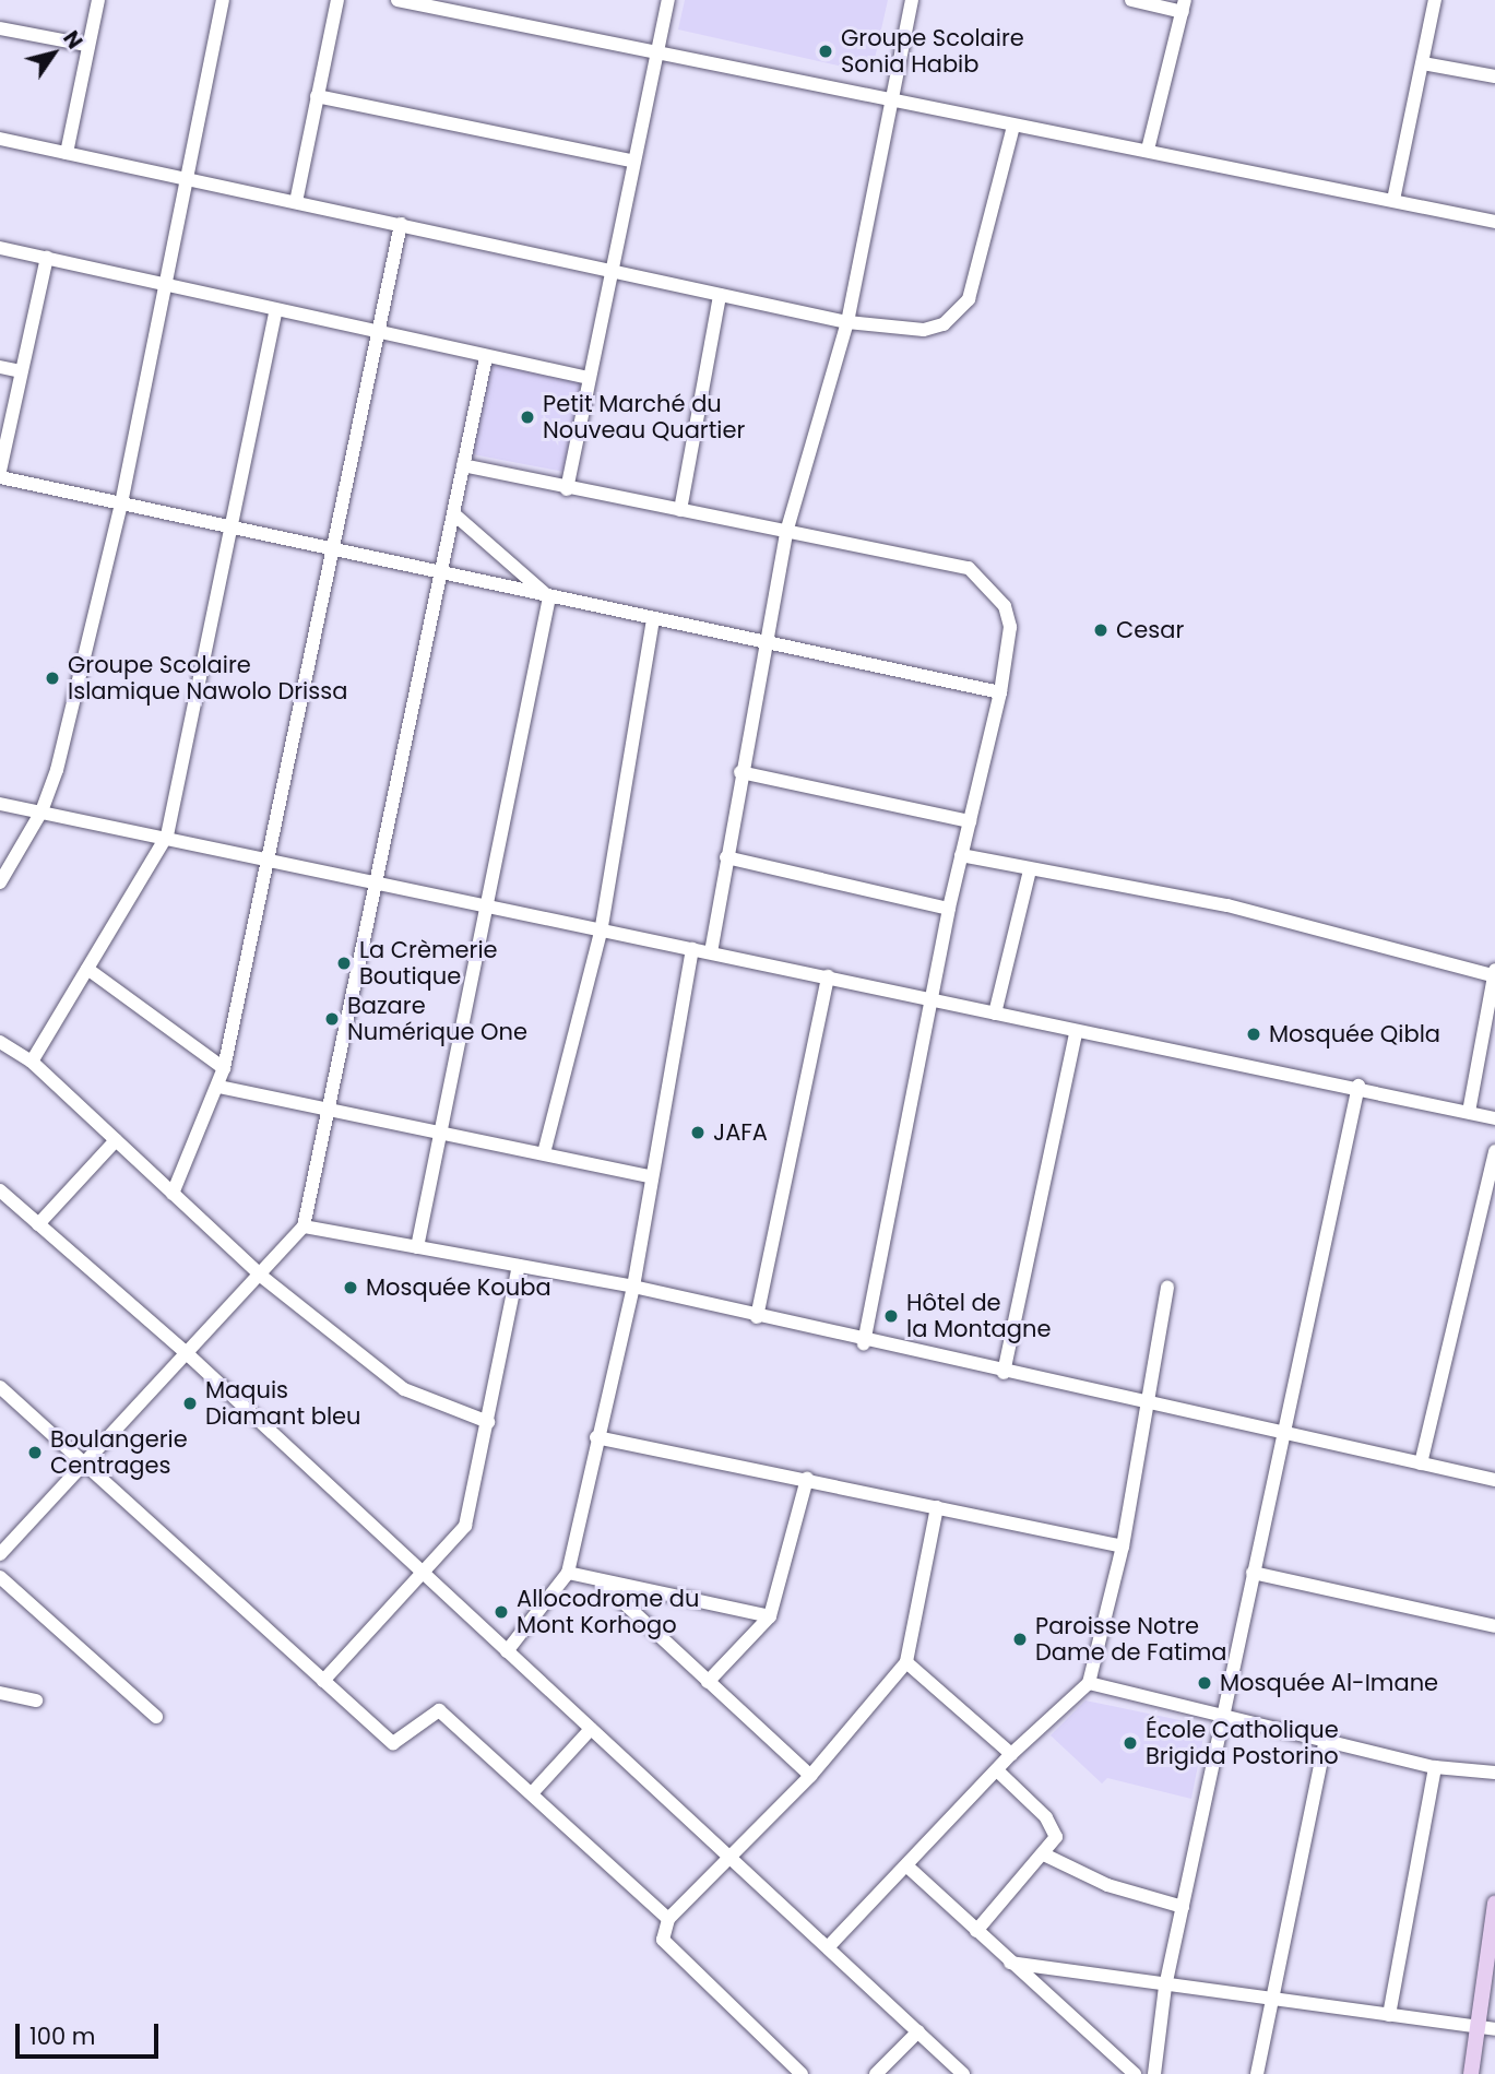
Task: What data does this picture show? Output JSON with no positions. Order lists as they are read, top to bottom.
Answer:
{
  "places": [
    "Groupe Scolaire Sonia Habib",
    "Petit Marché du Nouveau Quartier",
    "Cesar",
    "Groupe Scolaire Islamique Nawolo Drissa",
    "La Crèmerie Boutique",
    "Bazare Numérique One",
    "Mosquée Qibla",
    "JAFA",
    "Mosquée Kouba",
    "Hôtel de la Montagne",
    "Maquis Diamant bleu",
    "Boulangerie Centrages",
    "Allocodrome du Mont Korhogo",
    "Paroisse Notre Dame de Fatima",
    "Mosquée Al-Imane",
    "École Catholique Brigida Postorino"
  ],
  "scale_bar": "100 m",
  "north": "top right"
}
